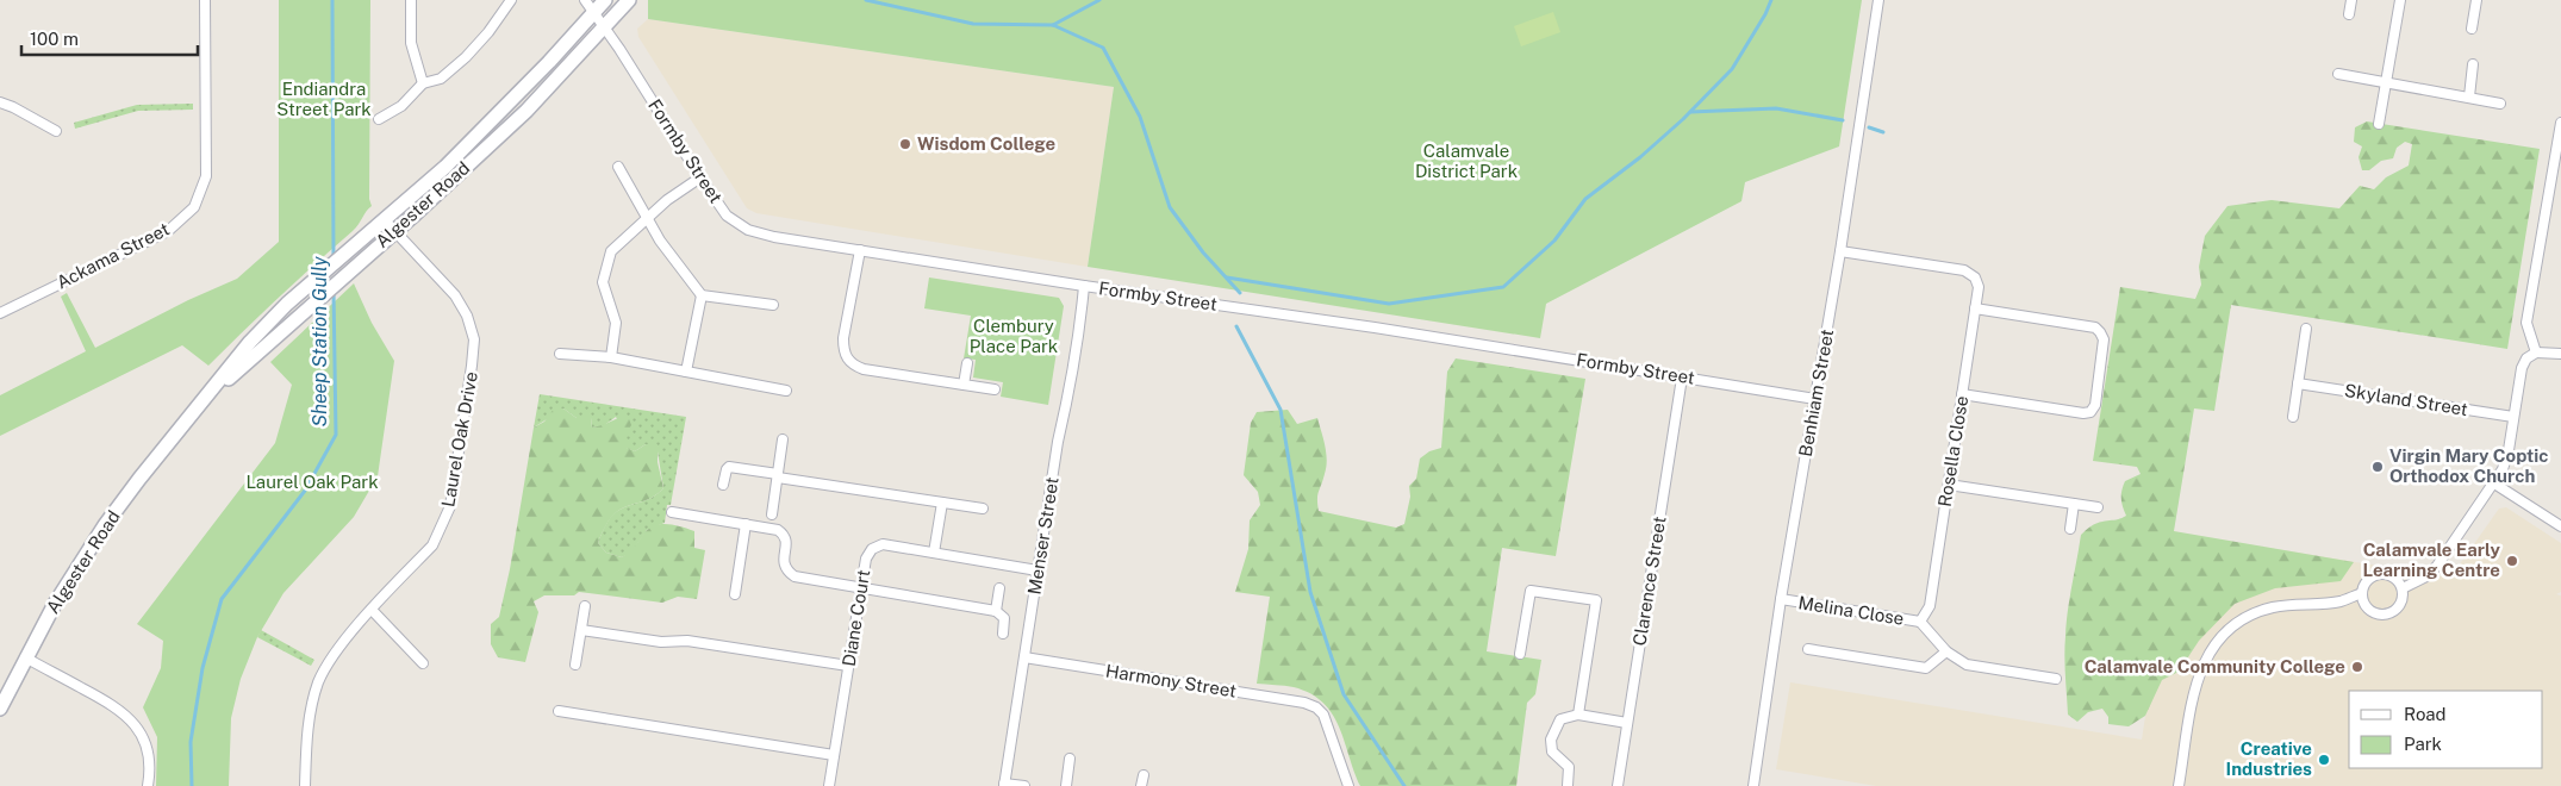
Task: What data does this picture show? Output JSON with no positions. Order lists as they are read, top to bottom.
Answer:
{
  "streets": {
    "main road": ["Algester Road"],
    "street": [
      "Formby Street",
      "Ackama Street",
      "Benhiam Street",
      "Skyland Street",
      "Laurel Oak Drive",
      "Rosella Close",
      "Menser Street",
      "Clarence Street",
      "Melina Close",
      "Diane Court",
      "Harmony Street"
    ]
  },
  "crossings": [
    ["Formby Street", "Algester Road"],
    ["Formby Street", "Benhiam Street"],
    ["Formby Street", "Menser Street"],
    ["Formby Street", "Clarence Street"],
    ["Algester Road", "Laurel Oak Drive"],
    ["Benhiam Street", "Rosella Close"],
    ["Benhiam Street", "Melina Close"],
    ["Rosella Close", "Melina Close"],
    ["Menser Street", "Diane Court"],
    ["Menser Street", "Harmony Street"]
  ],
  "water": ["Sheep Station Gully"],
  "parks": [
    "Endiandra Street Park",
    "Calamvale District Park",
    "Clembury Place Park",
    "Laurel Oak Park"
  ],
  "places": [
    "Wisdom College",
    "Virgin Mary Coptic Orthodox Church",
    "Calamvale Early Learning Centre",
    "Calamvale Community College",
    "Creative Industries"
  ],
  "legend": ["Road", "Park"],
  "scale_bar": "100 m"
}
